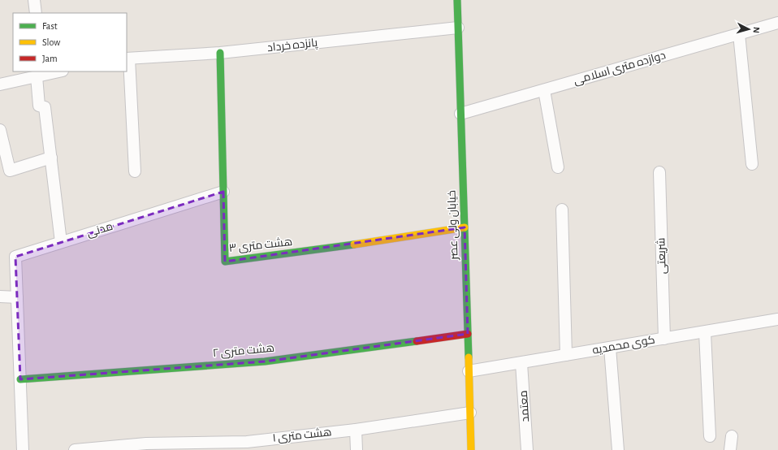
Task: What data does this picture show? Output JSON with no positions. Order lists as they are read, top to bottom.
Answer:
{
  "streets": {
    "street": [
      "پانزده خرداد",
      "دوازده متری اسلامی",
      "خیابان ولی عصر",
      "مدنی",
      "هشت متری ۳",
      "شریعتی",
      "کوی محمدیه",
      "هشت متری ۲",
      "معتمد",
      "هشت متری ۱"
    ]
  },
  "crossings": [
    ["پانزده خرداد", "خیابان ولی عصر"],
    ["پانزده خرداد", "هشت متری ۳"],
    ["دوازده متری اسلامی", "خیابان ولی عصر"],
    ["خیابان ولی عصر", "هشت متری ۳"],
    ["خیابان ولی عصر", "کوی محمدیه"],
    ["خیابان ولی عصر", "هشت متری ۲"],
    ["خیابان ولی عصر", "هشت متری ۱"],
    ["مدنی", "هشت متری ۳"],
    ["مدنی", "هشت متری ۲"],
    ["شریعتی", "کوی محمدیه"],
    ["کوی محمدیه", "معتمد"]
  ],
  "legend": ["Fast", "Slow", "Jam"],
  "north": "right"
}
